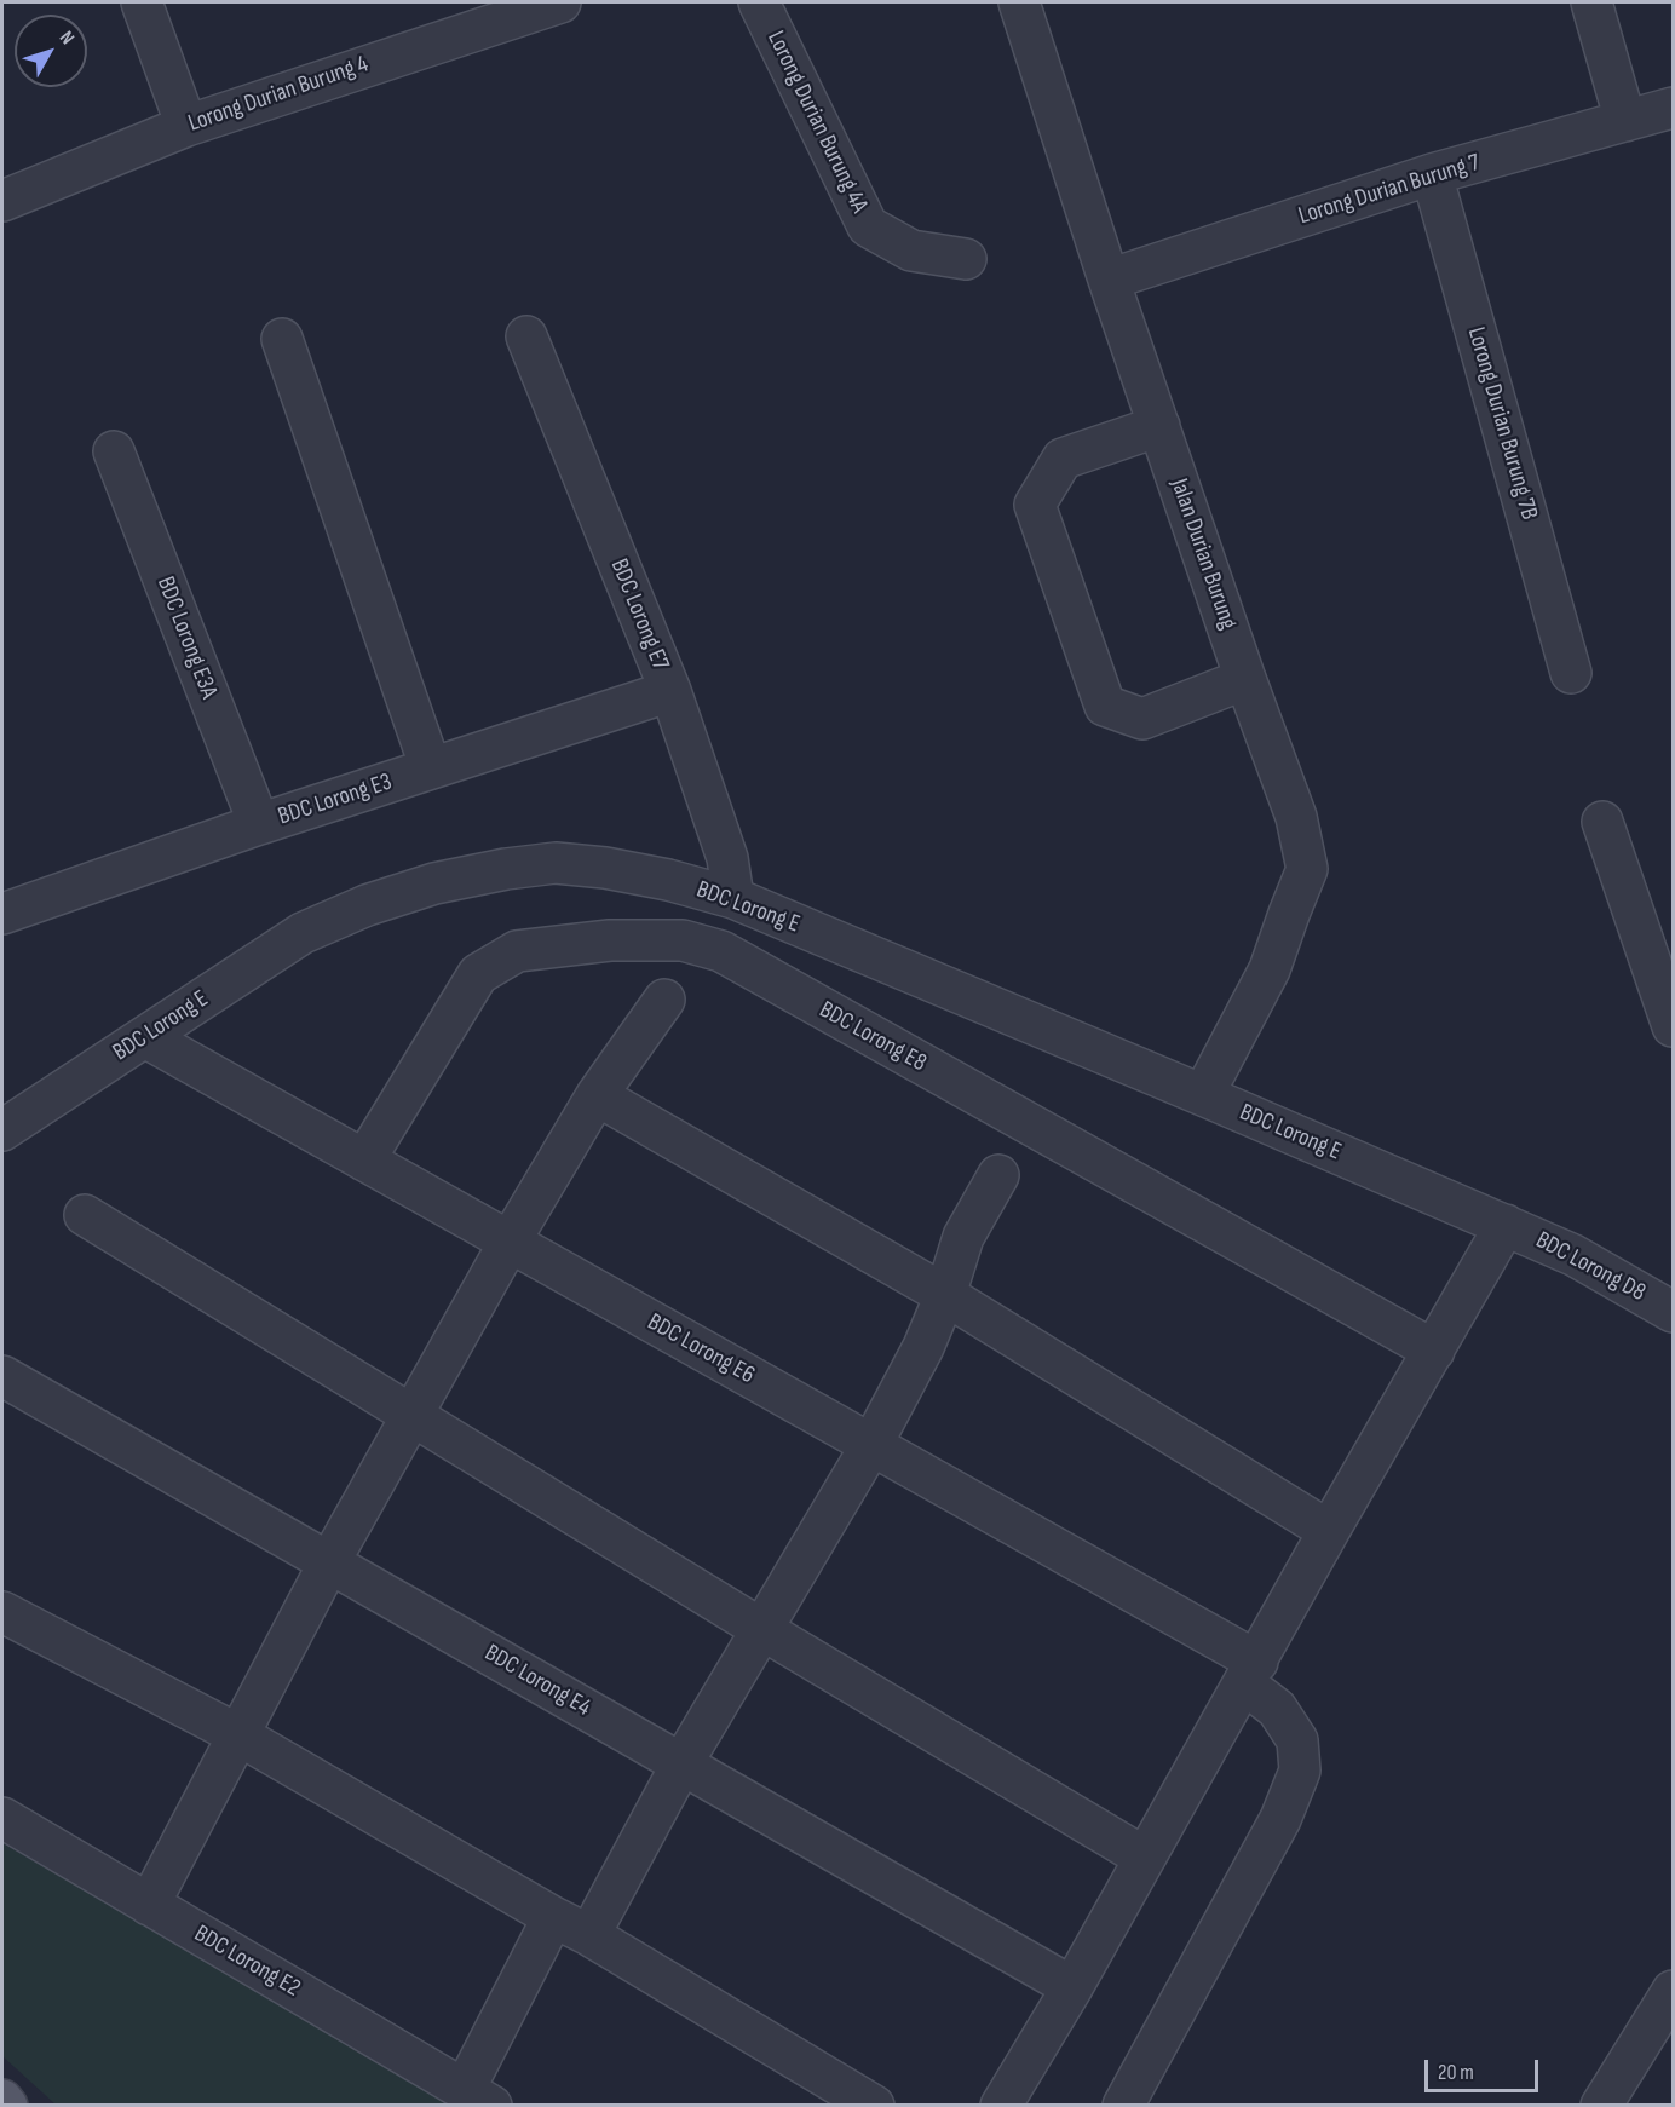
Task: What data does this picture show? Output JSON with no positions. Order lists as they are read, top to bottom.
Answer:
{
  "streets": {
    "street": [
      "Lorong Durian Burung 4",
      "Lorong Durian Burung 4A",
      "Lorong Durian Burung 7",
      "Lorong Durian Burung 7B",
      "Jalan Durian Burung",
      "BDC Lorong E7",
      "BDC Lorong E3A",
      "BDC Lorong E3",
      "BDC Lorong E",
      "BDC Lorong E8",
      "BDC Lorong D8",
      "BDC Lorong E6",
      "BDC Lorong E4",
      "BDC Lorong E2"
    ]
  },
  "crossings": [
    ["Lorong Durian Burung 7", "Lorong Durian Burung 7B"],
    ["Lorong Durian Burung 7", "Jalan Durian Burung"],
    ["Jalan Durian Burung", "BDC Lorong E"],
    ["BDC Lorong E7", "BDC Lorong E3"],
    ["BDC Lorong E7", "BDC Lorong E"],
    ["BDC Lorong E3A", "BDC Lorong E3"],
    ["BDC Lorong E", "BDC Lorong D8"],
    ["BDC Lorong E", "BDC Lorong E6"],
    ["BDC Lorong E8", "BDC Lorong E6"]
  ],
  "scale_bar": "20 m",
  "north": "top right"
}
